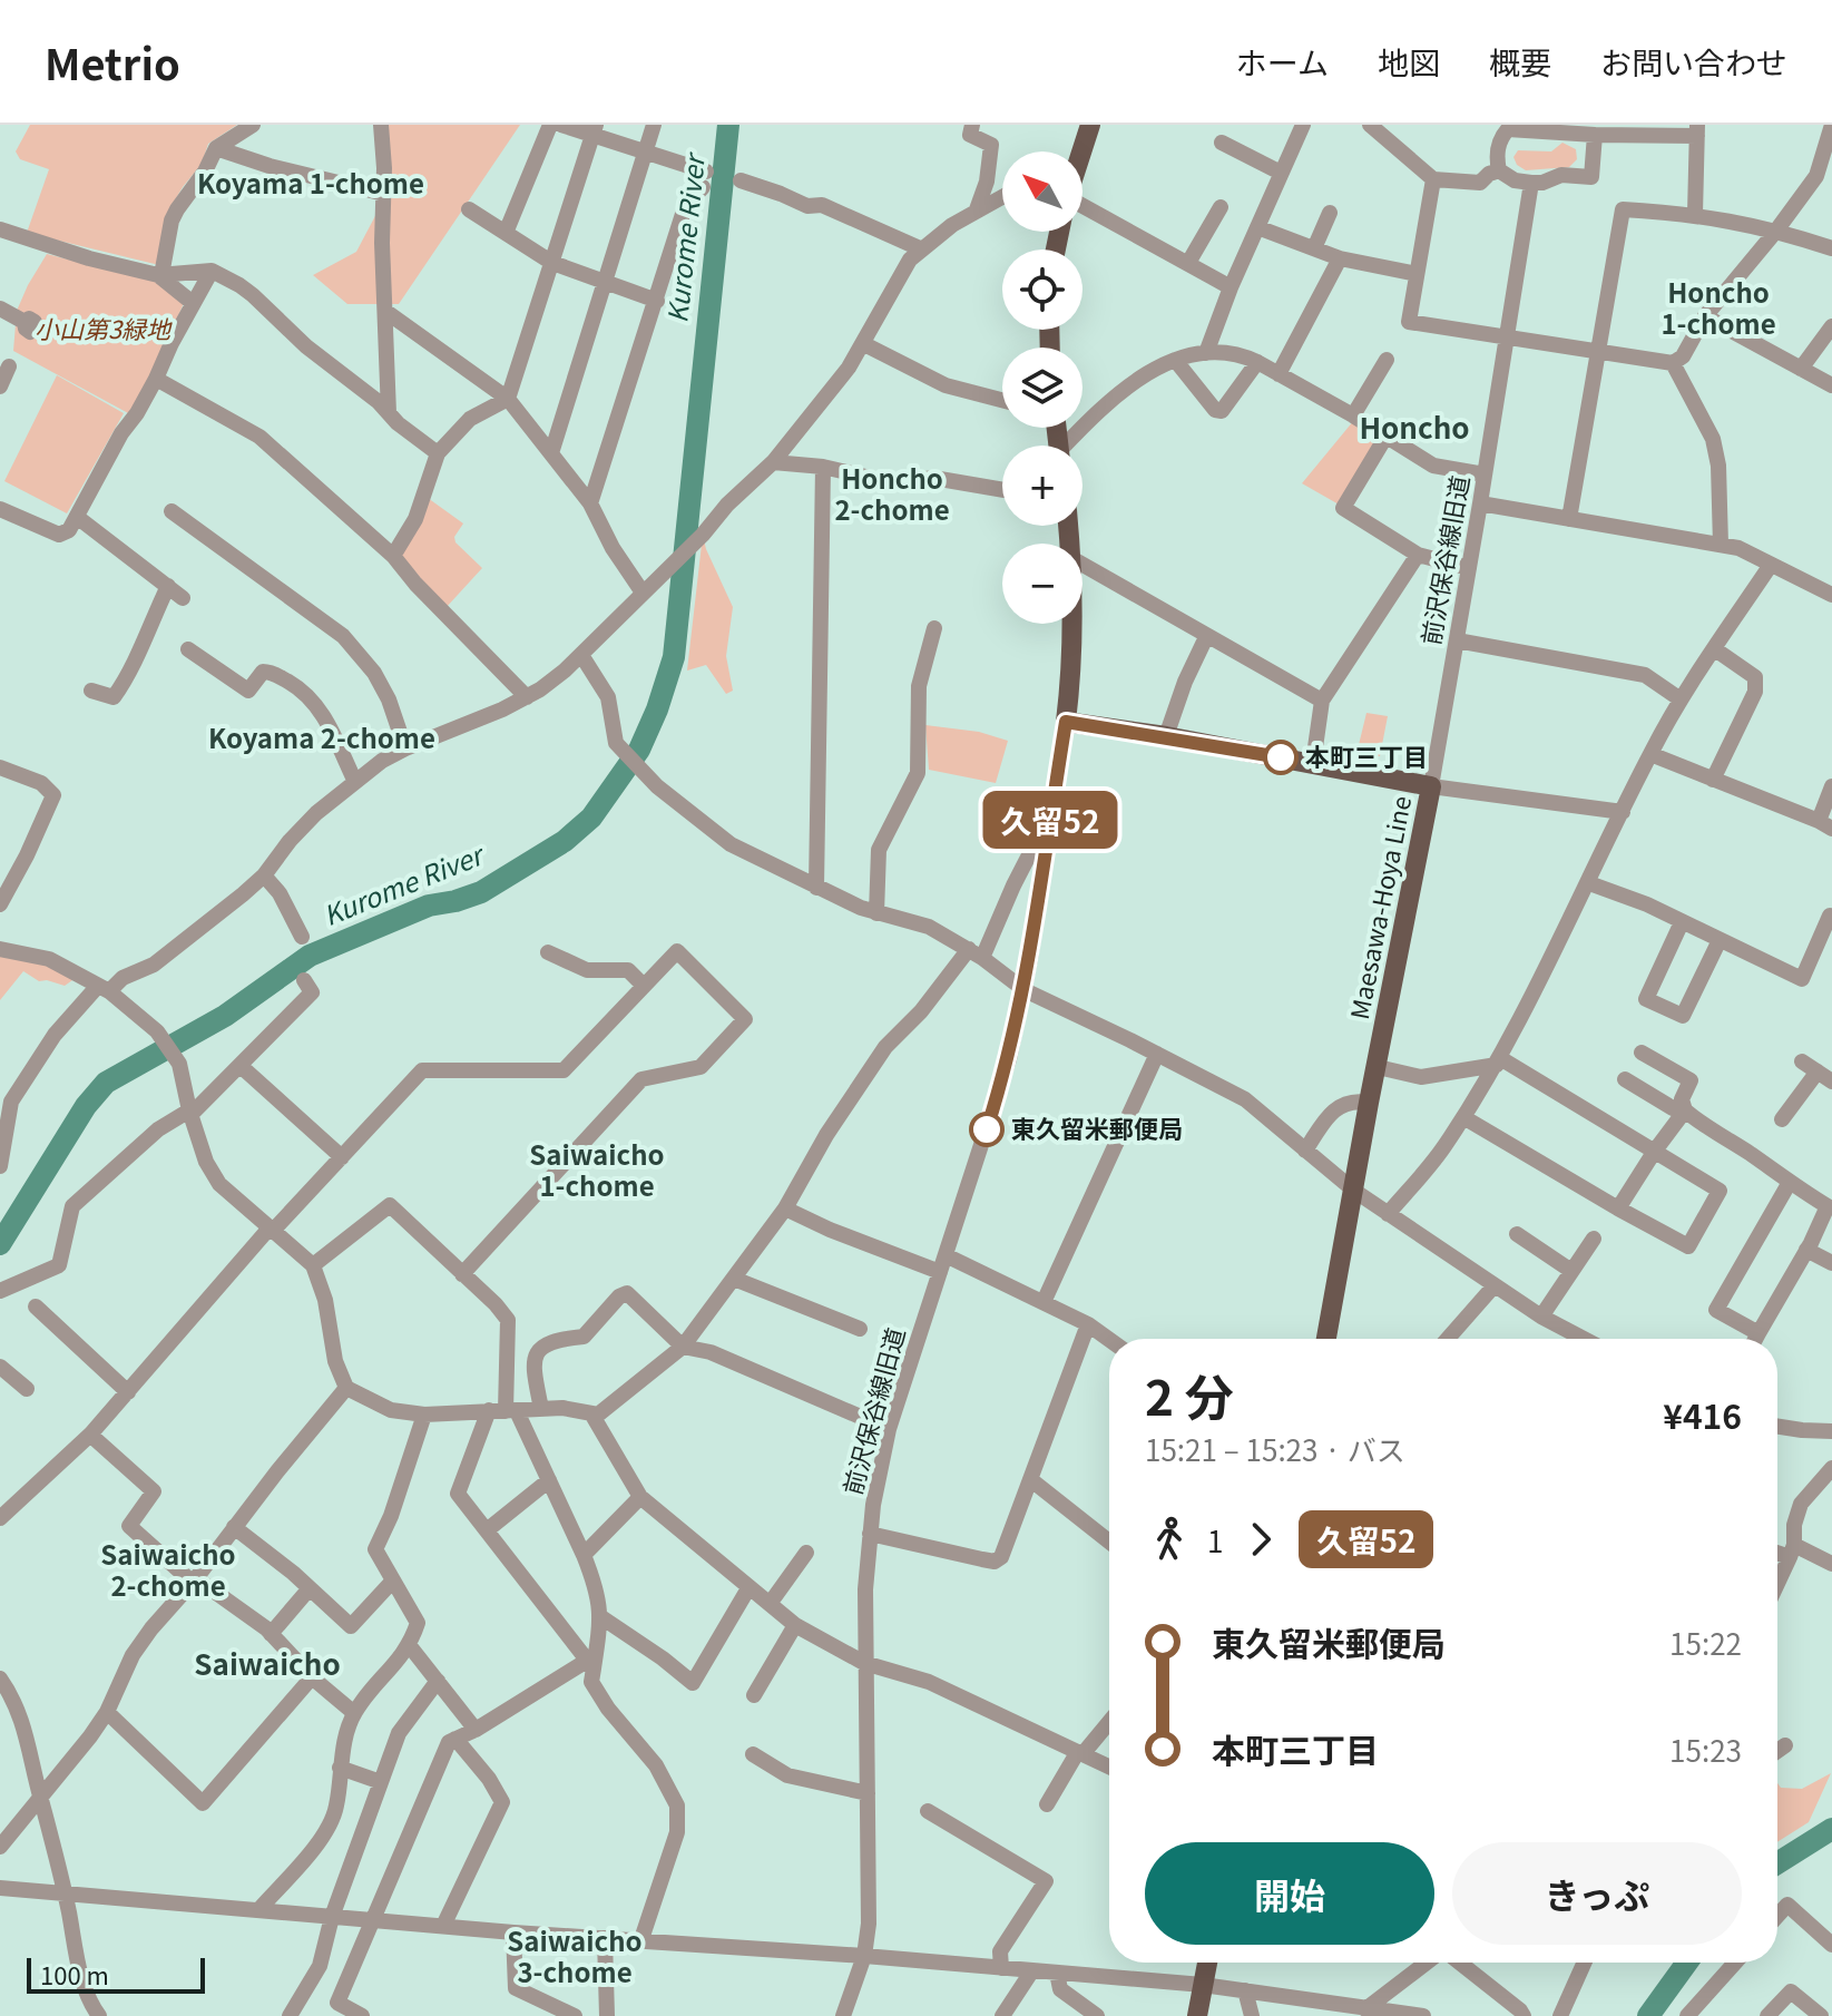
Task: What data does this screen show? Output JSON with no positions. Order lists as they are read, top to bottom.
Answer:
{
  "streets": {
    "main road": ["Maesawa-Hoya Line"],
    "street": ["前沢保谷線旧道"]
  },
  "crossings": [
    ["前沢保谷線旧道", "Maesawa-Hoya Line"]
  ],
  "districts": [
    "Koyama 1-chome",
    "Honcho 1-chome",
    "Honcho",
    "Honcho 2-chome",
    "Koyama 2-chome",
    "Saiwaicho 1-chome",
    "Saiwaicho 2-chome",
    "Saiwaicho",
    "Saiwaicho 3-chome"
  ],
  "water": ["Kurome River"],
  "parks": ["小山第3緑地"],
  "places": ["本町三丁目", "東久留米郵便局"],
  "lines": ["bus line 久留52"],
  "scale_bar": "100 m",
  "north": "top left",
  "page": {
    "header": "Metrio",
    "nav": [
      "ホーム",
      "地図",
      "概要",
      "お問い合わせ"
    ],
    "on_map": "久留52",
    "map_buttons": ["+", "−"],
    "heading": ["2 分", "15:21 – 15:23 · バス", "¥416"],
    "legs": ["1", "久留52"],
    "list": [
      {
        "name": "東久留米郵便局",
        "value": "15:22"
      },
      {
        "name": "本町三丁目",
        "value": "15:23"
      }
    ],
    "buttons": ["開始", "きっぷ"],
    "scale": "100 m"
  }
}
